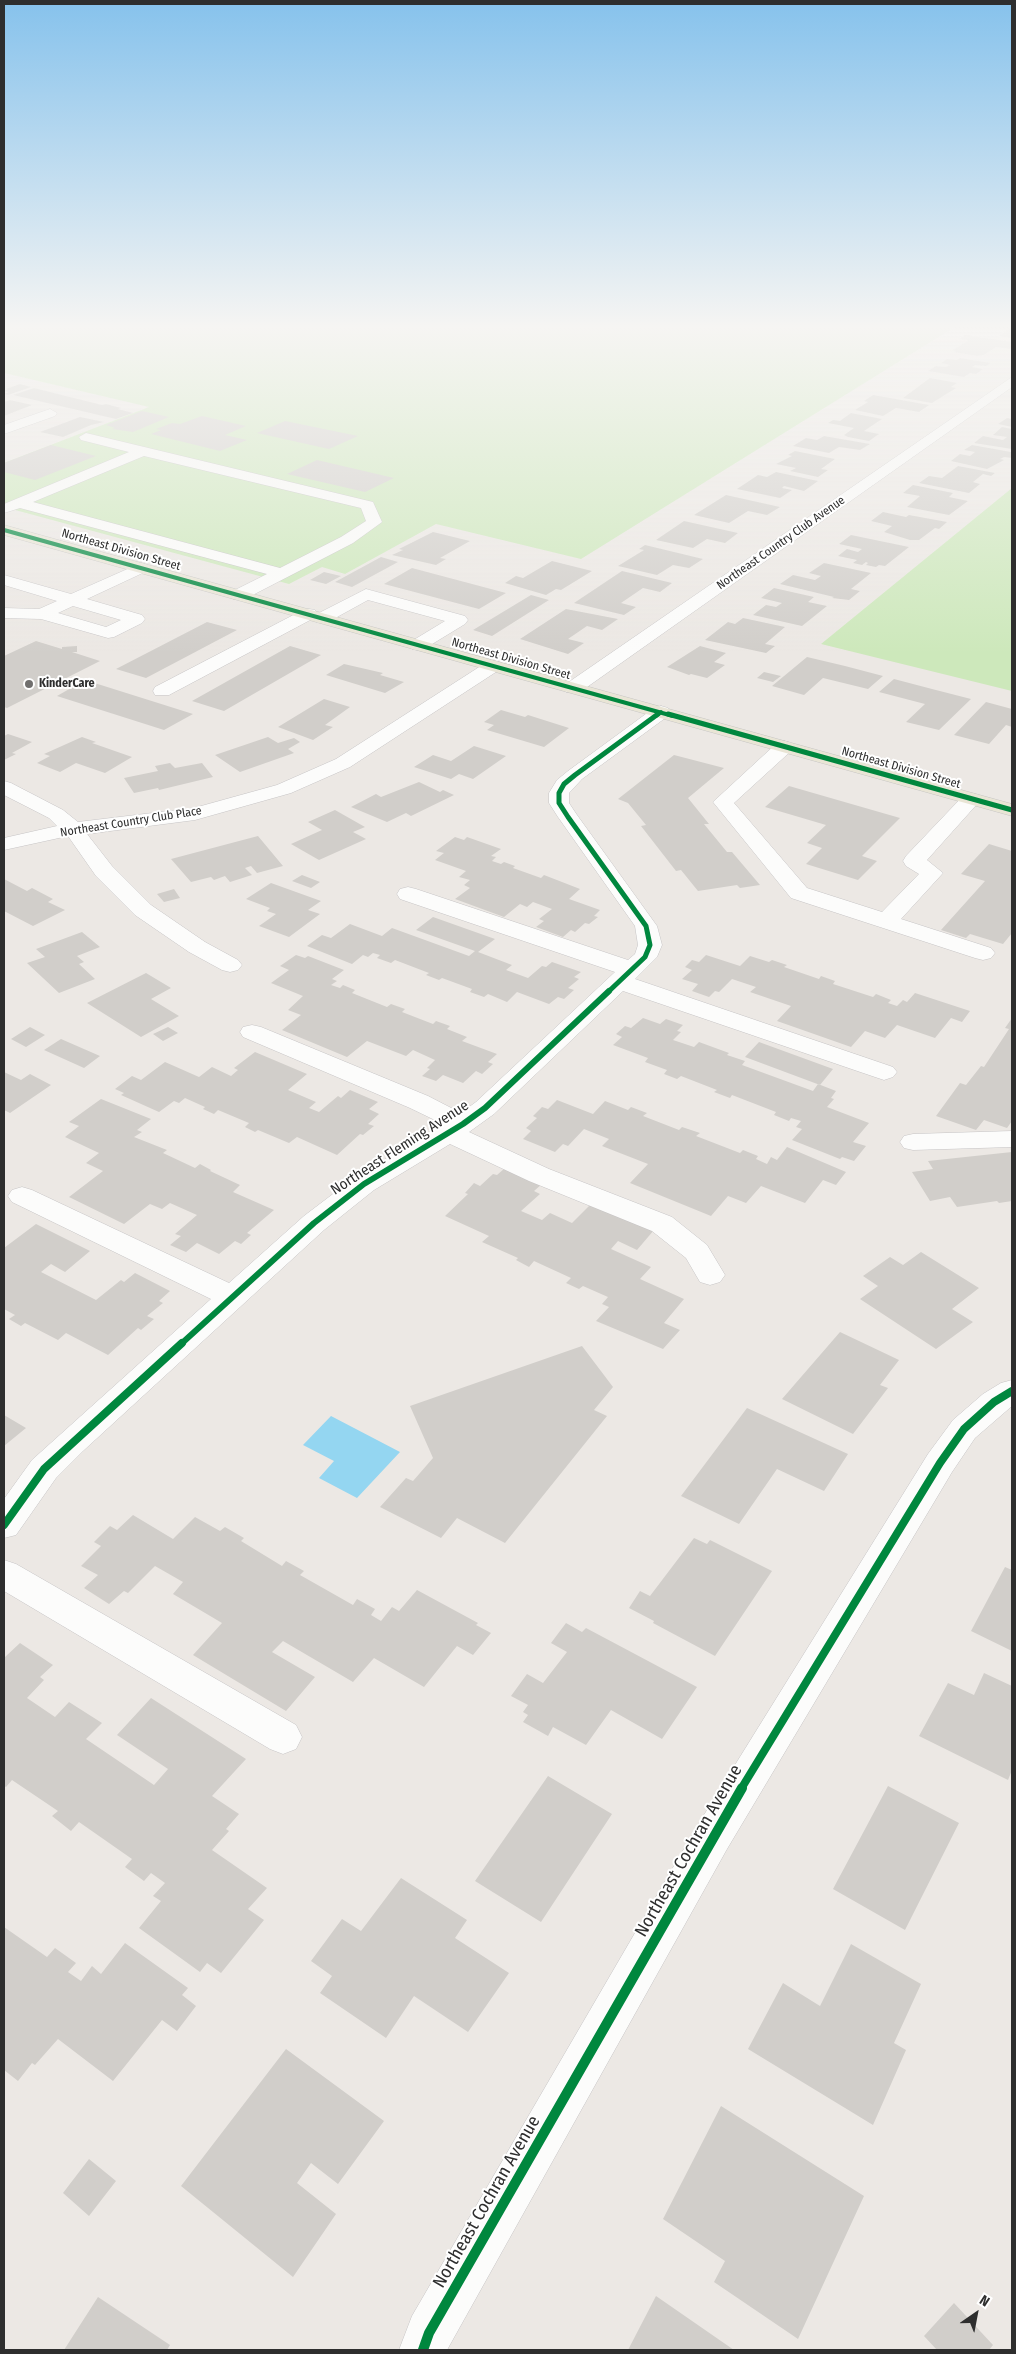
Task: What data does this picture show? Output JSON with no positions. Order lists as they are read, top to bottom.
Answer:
{
  "streets": {
    "main road": ["Northeast Division Street"],
    "street": [
      "Northeast Country Club Avenue",
      "Northeast Country Club Place",
      "Northeast Fleming Avenue",
      "Northeast Cochran Avenue"
    ]
  },
  "crossings": [
    ["Northeast Country Club Avenue", "Northeast Division Street"],
    ["Northeast Division Street", "Northeast Country Club Place"],
    ["Northeast Division Street", "Northeast Fleming Avenue"]
  ],
  "places": ["KinderCare"],
  "north": "top right"
}
